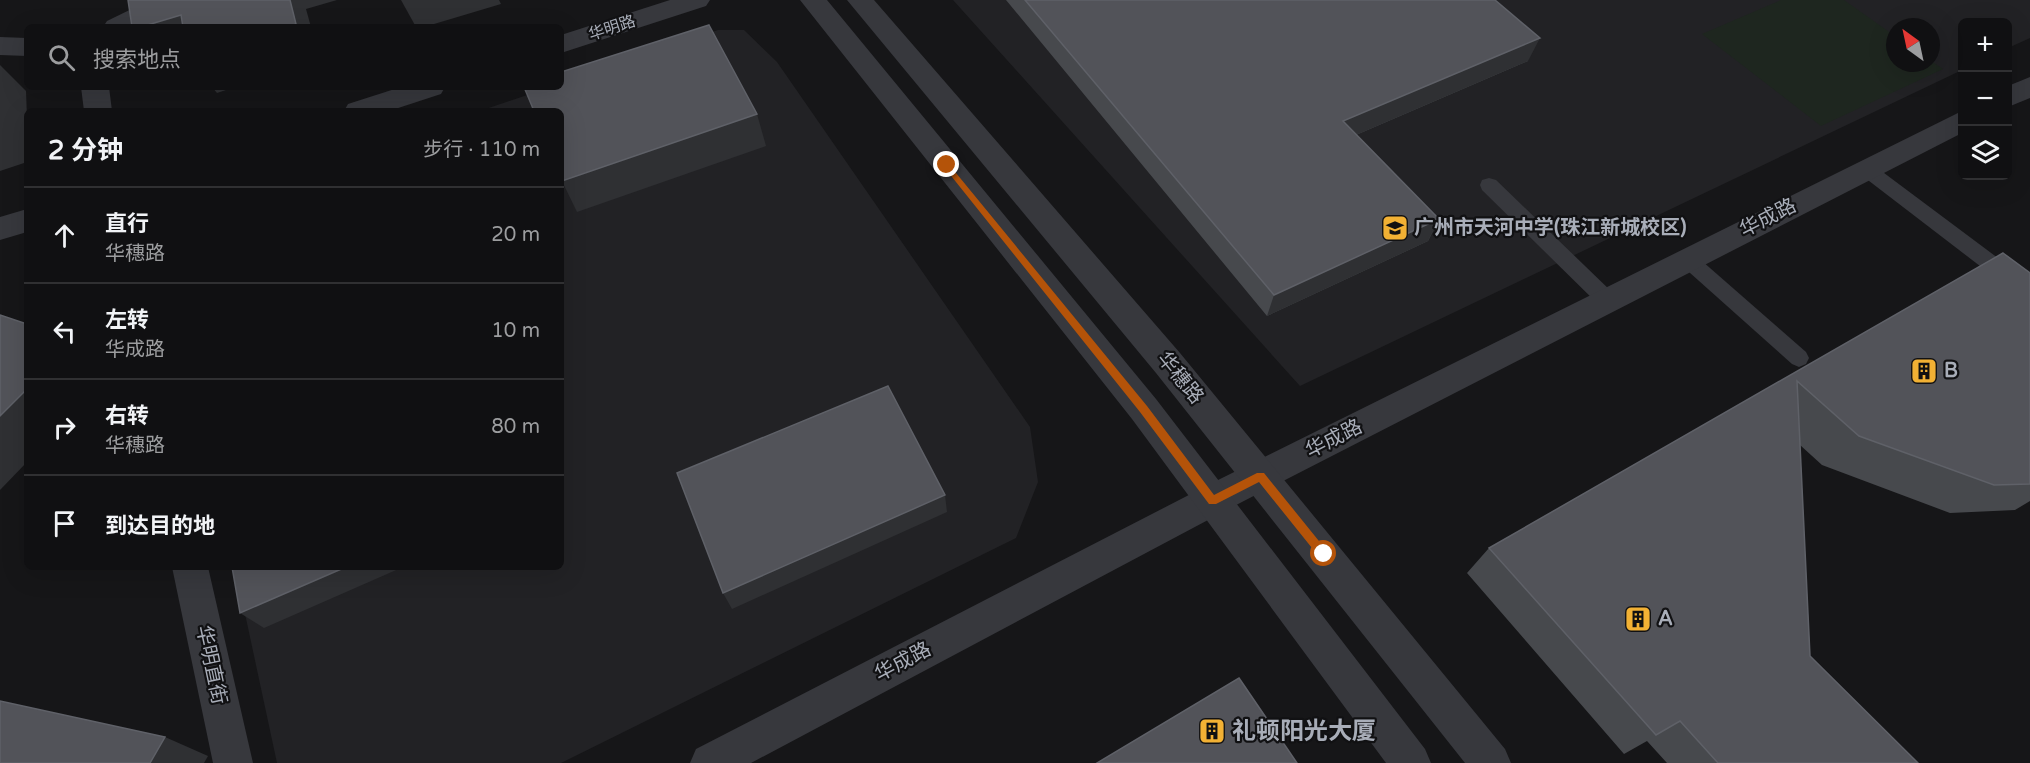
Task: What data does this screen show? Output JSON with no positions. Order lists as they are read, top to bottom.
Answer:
{
  "streets": {
    "street": [
      "华明路",
      "华成路",
      "华穗路",
      "华明直街"
    ]
  },
  "crossings": [
    ["华成路", "华穗路"]
  ],
  "places": {
    "school or university": ["广州市天河中学(珠江新城校区)"],
    "building": ["B", "A", "礼顿阳光大厦"]
  },
  "north": "top left",
  "page": {
    "map_buttons": ["+", "−"],
    "search": "搜索地点",
    "heading": ["2 分钟", "步行 · 110 m"],
    "list": [
      ["直行", "华穗路", "20 m"],
      ["左转", "华成路", "10 m"],
      ["右转", "华穗路", "80 m"],
      "到达目的地"
    ]
  }
}
